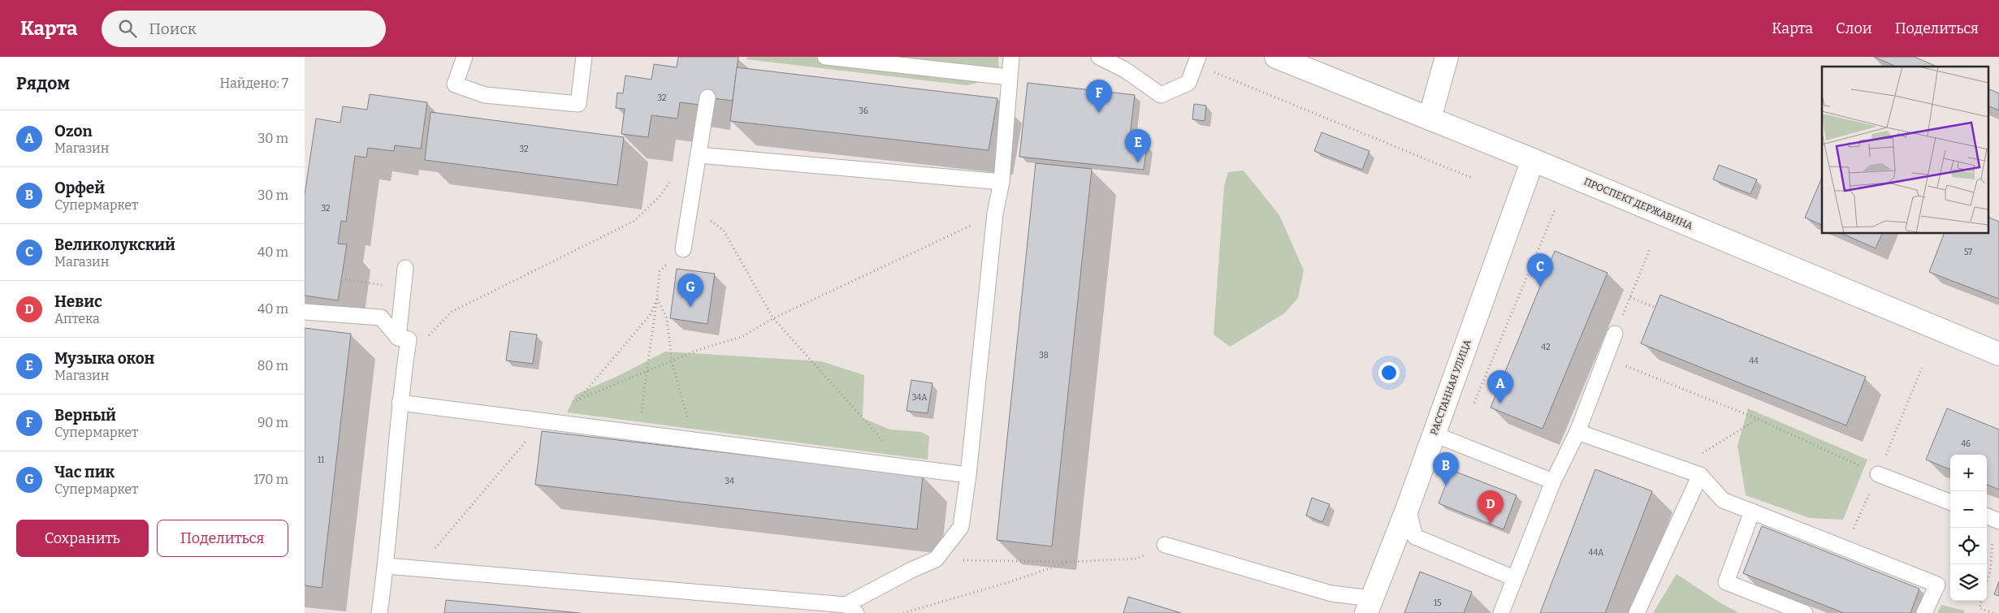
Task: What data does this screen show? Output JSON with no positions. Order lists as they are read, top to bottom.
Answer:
{
  "streets": {
    "main road": ["ПРОСПЕКТ ДЕРЖАВИНА", "РАССТАННАЯ УЛИЦА"]
  },
  "crossings": [
    ["ПРОСПЕКТ ДЕРЖАВИНА", "РАССТАННАЯ УЛИЦА"]
  ],
  "house_numbers": [
    "32",
    "36",
    "32",
    "32",
    "57",
    "42",
    "38",
    "44",
    "34А",
    "46",
    "11",
    "34",
    "44А",
    "15"
  ],
  "page": {
    "header": "Карта",
    "search": "Поиск",
    "nav": ["Карта", "Слои", "Поделиться"],
    "heading": ["Рядом", "Найдено: 7"],
    "pins": [
      "F",
      "E",
      "C",
      "G",
      "A",
      "B",
      "D"
    ],
    "list": [
      {
        "mark": "A",
        "name": "Ozon",
        "note": "Магазин",
        "value": "30 m"
      },
      {
        "mark": "B",
        "name": "Орфей",
        "note": "Супермаркет",
        "value": "30 m"
      },
      {
        "mark": "C",
        "name": "Великолукский",
        "note": "Магазин",
        "value": "40 m"
      },
      {
        "mark": "D",
        "name": "Невис",
        "note": "Аптека",
        "value": "40 m"
      },
      {
        "mark": "E",
        "name": "Музыка окон",
        "note": "Магазин",
        "value": "80 m"
      },
      {
        "mark": "F",
        "name": "Верный",
        "note": "Супермаркет",
        "value": "90 m"
      },
      {
        "mark": "G",
        "name": "Час пик",
        "note": "Супермаркет",
        "value": "170 m"
      }
    ],
    "map_buttons": ["+", "−"],
    "buttons": ["Сохранить", "Поделиться"]
  }
}
